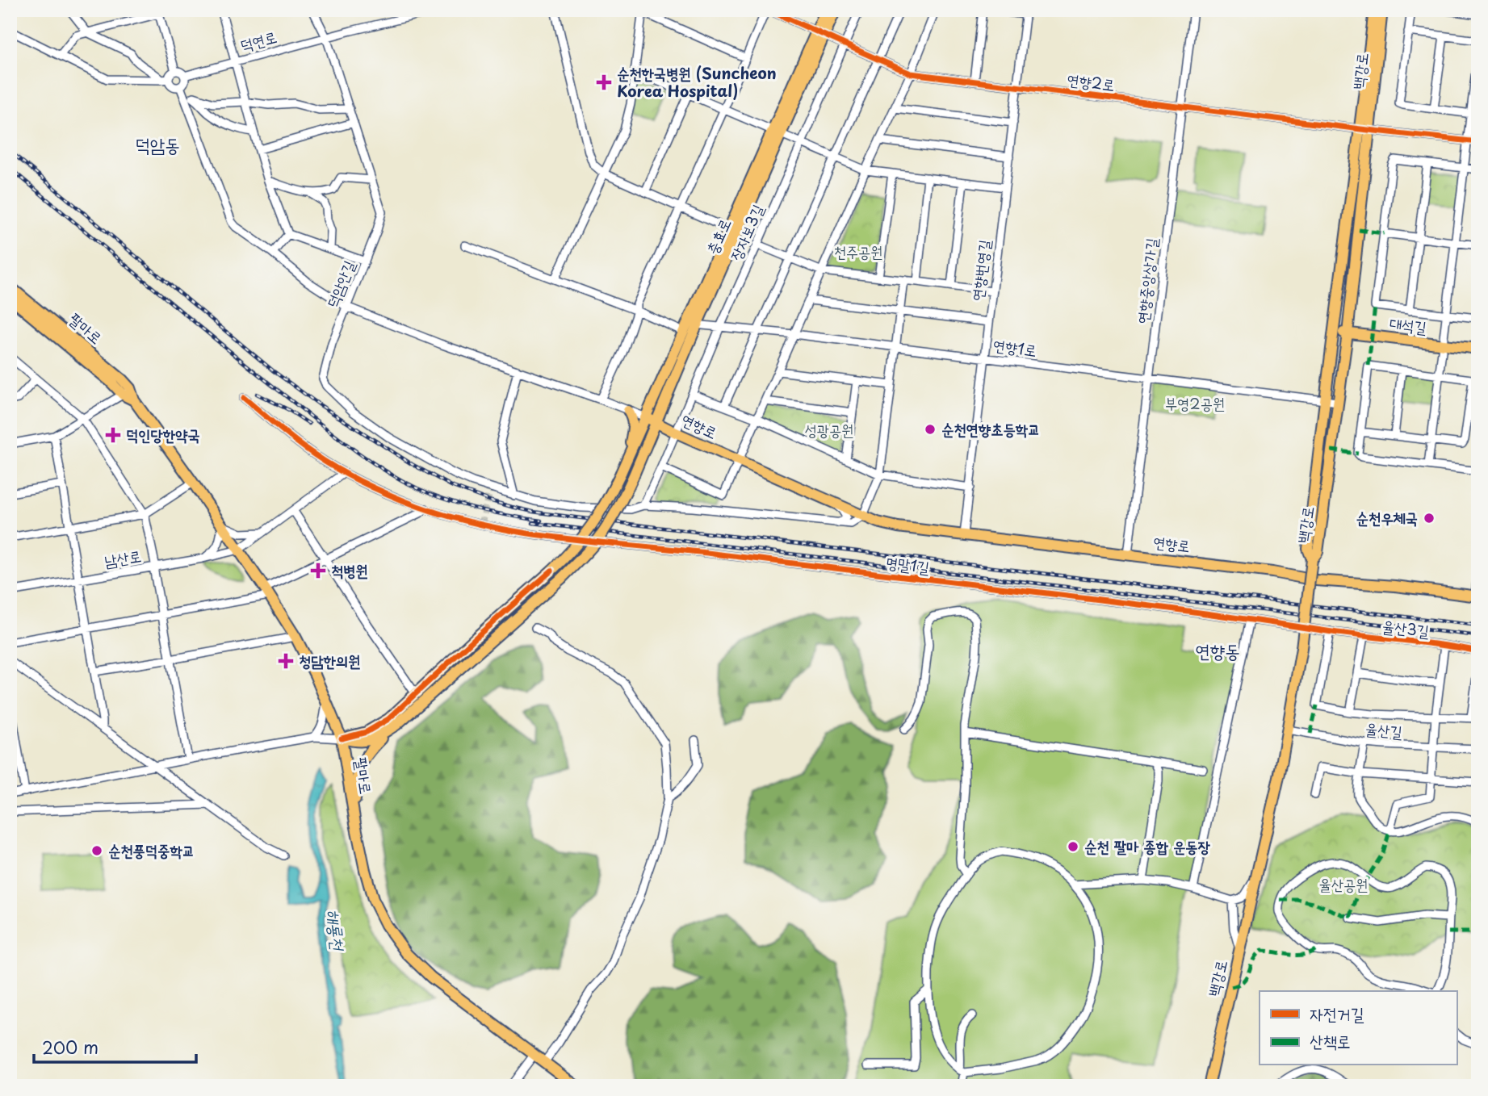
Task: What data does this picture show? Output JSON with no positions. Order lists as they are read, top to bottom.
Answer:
{
  "streets": {
    "main road": [
      "백강로",
      "충효로",
      "대석길",
      "팔마로",
      "연향로"
    ],
    "street": [
      "덕연로",
      "연향2로",
      "장자보3길",
      "연향번영길",
      "연향중앙상가길",
      "덕암안길",
      "연향1로",
      "남산로",
      "명말1길",
      "율산3길",
      "율산길"
    ]
  },
  "crossings": [
    ["덕연로", "덕암안길"],
    ["백강로", "연향2로"],
    ["백강로", "대석길"],
    ["백강로", "연향1로"],
    ["백강로", "율산길"],
    ["연향2로", "장자보3길"],
    ["연향2로", "충효로"],
    ["연향2로", "연향번영길"],
    ["연향2로", "연향중앙상가길"],
    ["장자보3길", "덕암안길"],
    ["장자보3길", "연향1로"],
    ["장자보3길", "연향로"],
    ["충효로", "팔마로"],
    ["충효로", "연향1로"],
    ["충효로", "연향로"],
    ["연향번영길", "연향1로"],
    ["연향번영길", "연향로"],
    ["연향중앙상가길", "연향1로"],
    ["연향중앙상가길", "연향로"],
    ["팔마로", "남산로"],
    ["명말1길", "율산3길"]
  ],
  "districts": ["덕암동", "연향동"],
  "water": ["해룡천"],
  "parks": [
    "천주공원",
    "부영2공원",
    "성광공원",
    "율산공원"
  ],
  "places": {
    "health": [
      "순천한국병원 (Suncheon Korea Hospital)",
      "덕인당한약국",
      "척병원",
      "청담한의원"
    ],
    "other": [
      "순천연향초등학교",
      "순천우체국",
      "순천 팔마 종합 운동장",
      "순천풍덕중학교"
    ]
  },
  "legend": ["자전거길", "산책로"],
  "scale_bar": "200 m"
}
